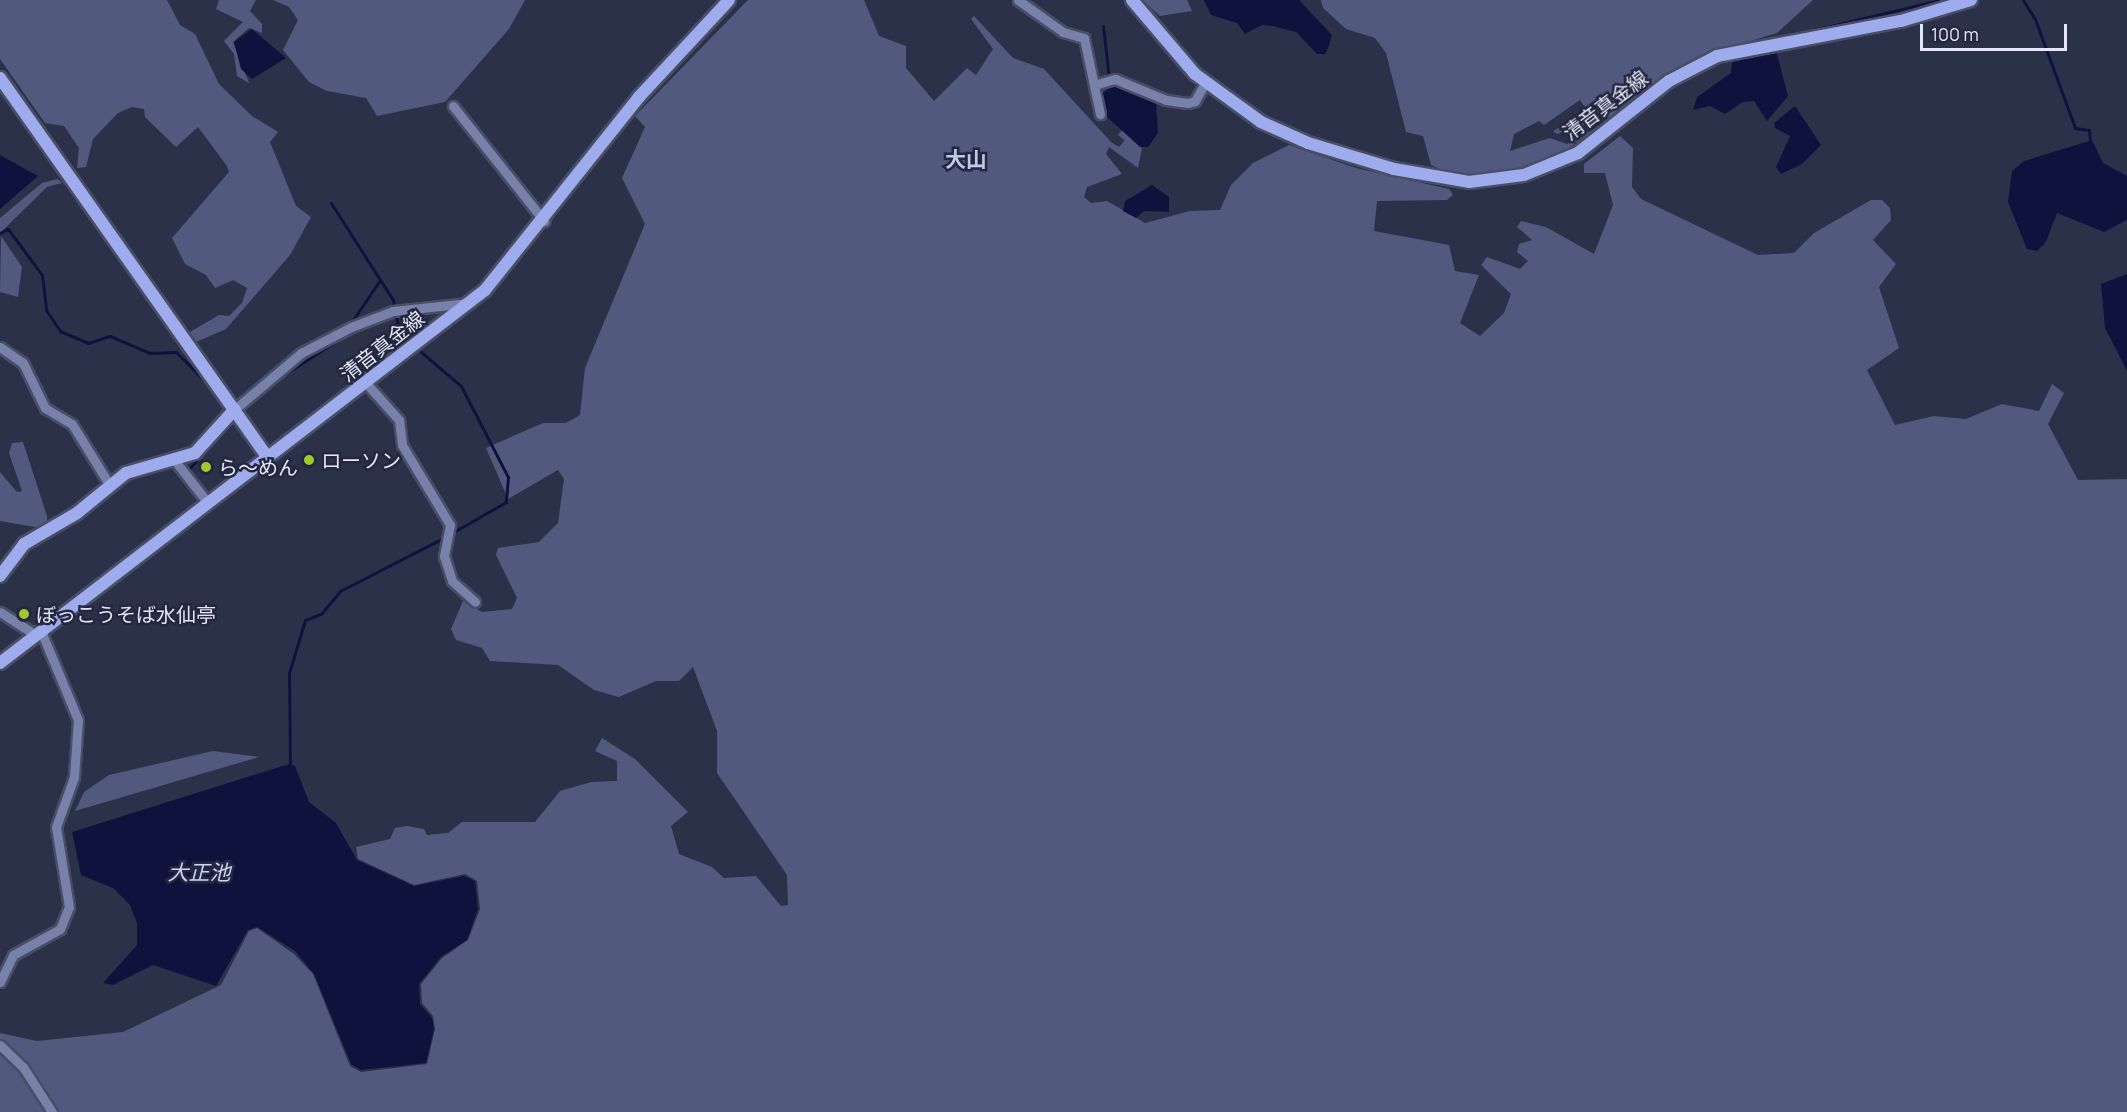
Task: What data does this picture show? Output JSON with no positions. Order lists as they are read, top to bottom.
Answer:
{
  "streets": {
    "main road": ["清音真金線"]
  },
  "districts": ["大山"],
  "water": ["大正池"],
  "places": ["ローソン", "ら～めん", "ぼっこうそば水仙亭"],
  "scale_bar": "100 m"
}
